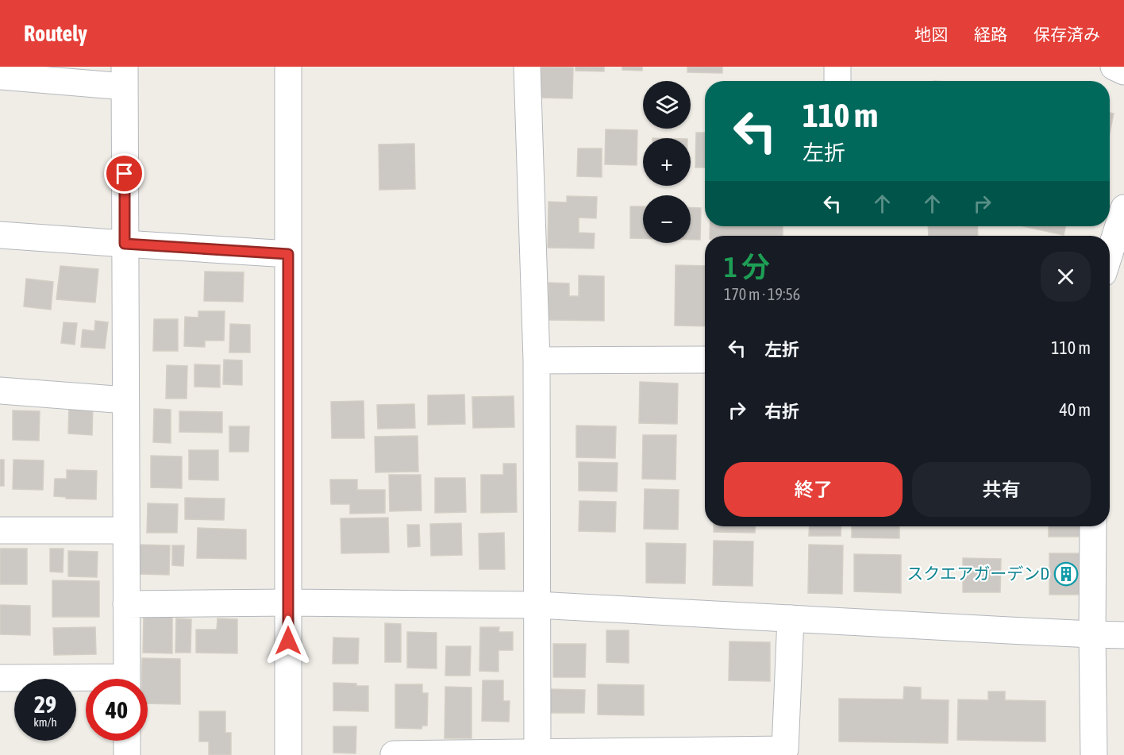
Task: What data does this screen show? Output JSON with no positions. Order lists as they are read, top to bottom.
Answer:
{
  "places": {
    "building": ["スクエアガーデンD"]
  },
  "page": {
    "header": "Routely",
    "nav": ["地図", "経路", "保存済み"],
    "map_buttons": ["+", "−"],
    "turn": ["110 m", "左折"],
    "heading": ["1 分", "170 m · 19:56"],
    "list": [
      {
        "name": "左折",
        "value": "110 m"
      },
      {
        "name": "右折",
        "value": "40 m"
      }
    ],
    "buttons": ["終了", "共有"],
    "speed": "29 km/h",
    "limit": "40"
  }
}
